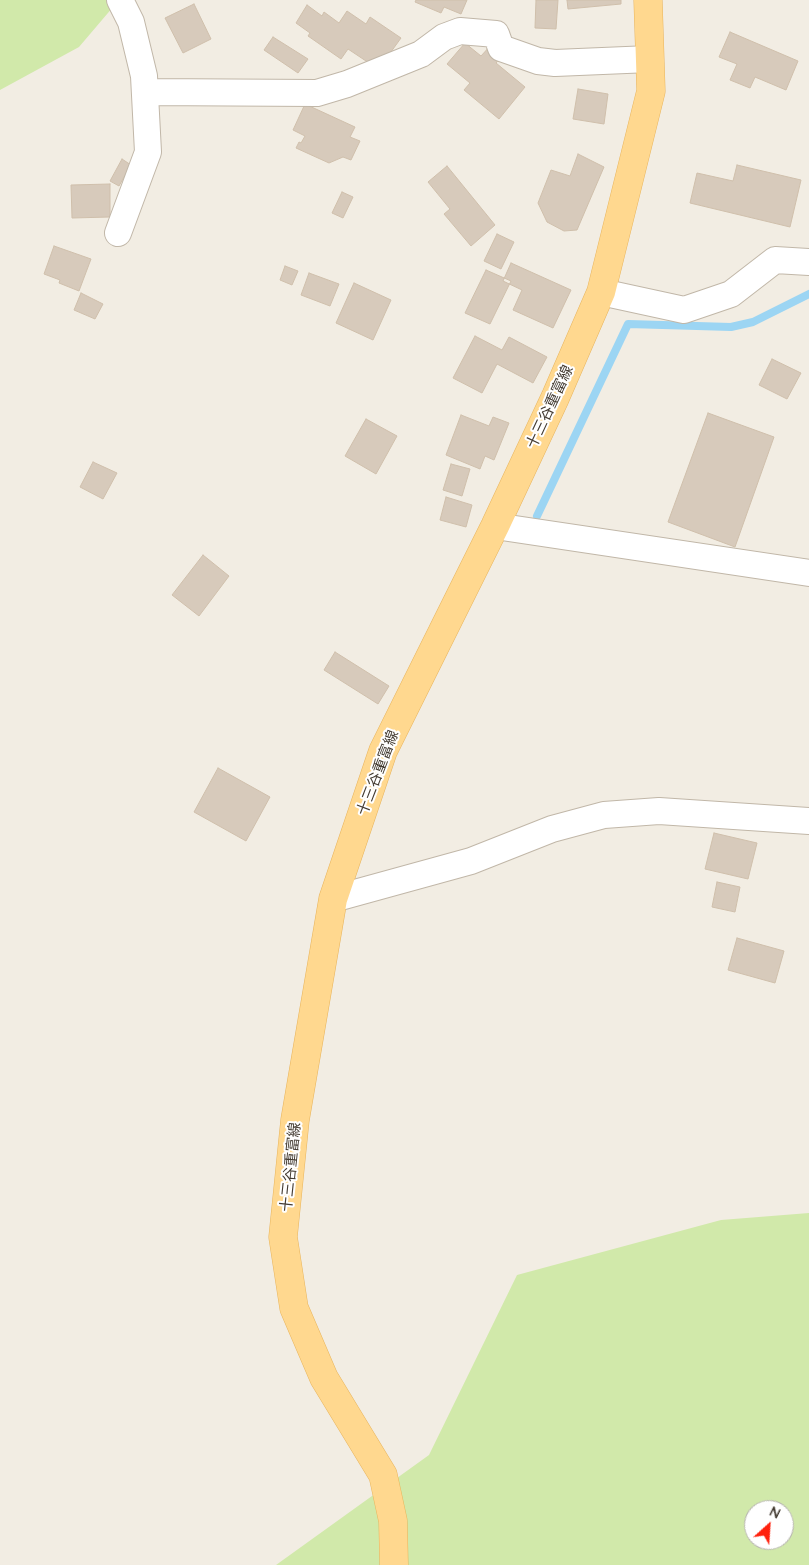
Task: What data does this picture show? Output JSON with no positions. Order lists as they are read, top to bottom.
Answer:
{
  "streets": {
    "main road": ["十三谷重富線"]
  },
  "north": "top right"
}
